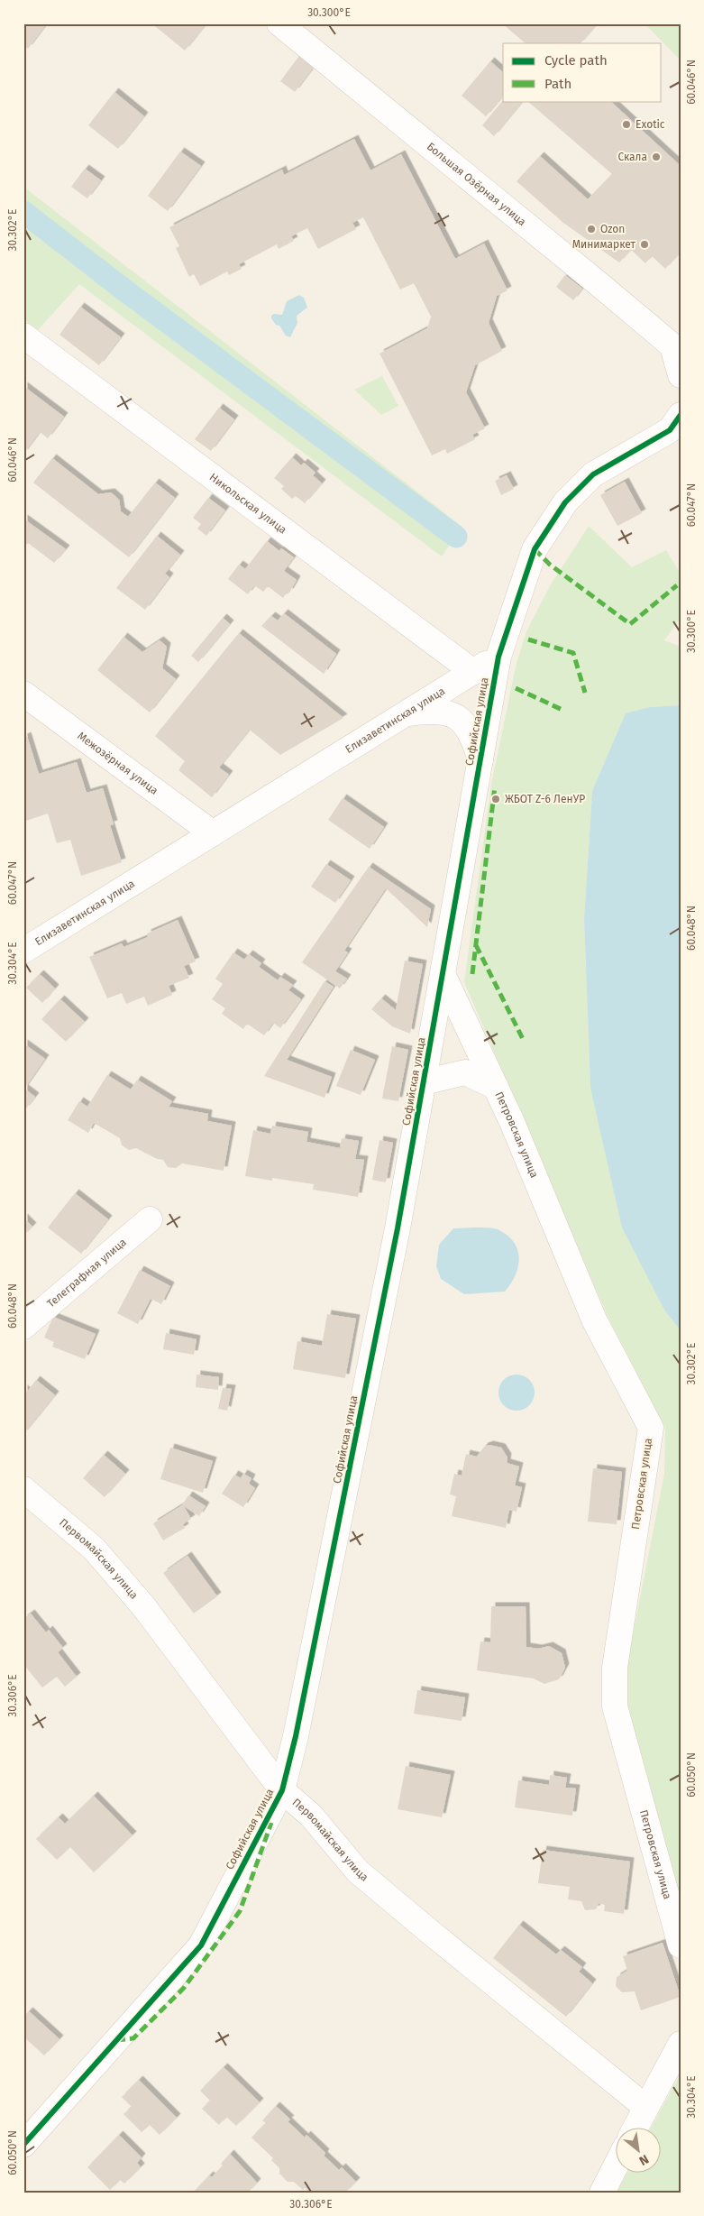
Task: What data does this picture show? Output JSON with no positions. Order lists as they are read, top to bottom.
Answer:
{
  "streets": {
    "street": [
      "Большая Озёрная улица",
      "Никольская улица",
      "Елизаветинская улица",
      "Софийская улица",
      "Межозёрная улица",
      "Петровская улица",
      "Телеграфная улица",
      "Первомайская улица"
    ]
  },
  "crossings": [
    ["Никольская улица", "Елизаветинская улица"],
    ["Елизаветинская улица", "Софийская улица"],
    ["Елизаветинская улица", "Межозёрная улица"],
    ["Софийская улица", "Петровская улица"],
    ["Софийская улица", "Первомайская улица"]
  ],
  "places": [
    "Exotic",
    "Скала",
    "Ozon",
    "Минимаркет",
    "ЖБОТ Z-6 ЛенУР"
  ],
  "legend": ["Cycle path", "Path"],
  "north": "bottom right",
  "coordinates": [
    "30.300°E",
    "60.046°N",
    "30.302°E",
    "60.047°N",
    "60.048°N",
    "30.304°E",
    "30.306°E",
    "60.050°N"
  ]
}
